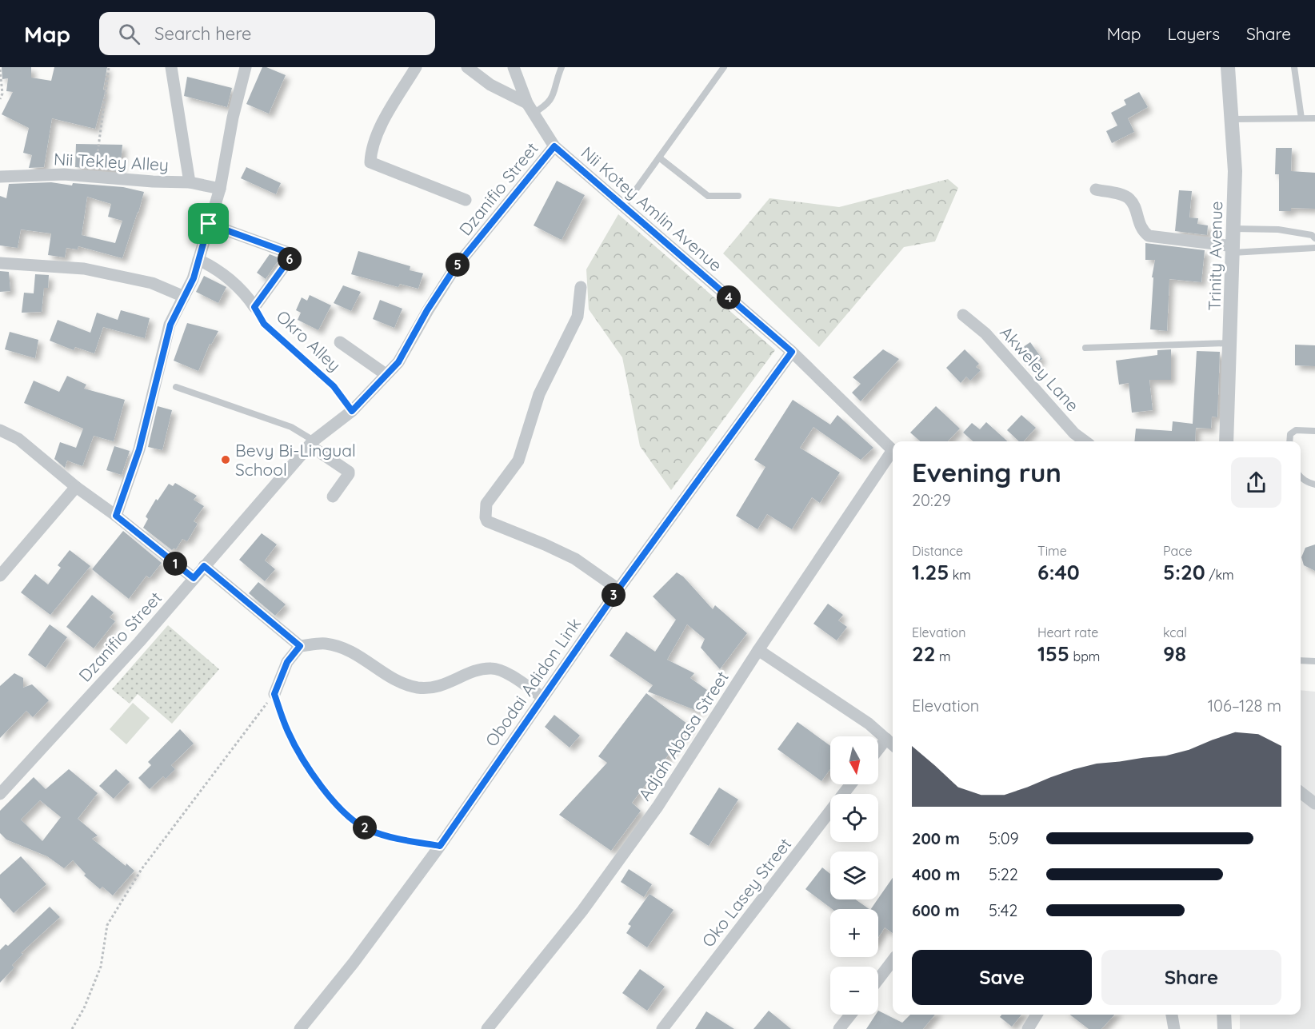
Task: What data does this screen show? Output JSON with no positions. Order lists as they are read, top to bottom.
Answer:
{
  "streets": {
    "street": [
      "Nii Tekley Alley",
      "Dzanifio Street",
      "Nii Kotey Amlin Avenue",
      "Trinity Avenue",
      "Okro Alley",
      "Akweley Lane",
      "Obodai Adidon Link",
      "Adjah Abasa Street",
      "Oko Lasey Street"
    ]
  },
  "crossings": [
    ["Dzanifio Street", "Nii Kotey Amlin Avenue"],
    ["Dzanifio Street", "Okro Alley"],
    ["Nii Kotey Amlin Avenue", "Obodai Adidon Link"]
  ],
  "places": ["Bevy Bi-Lingual School"],
  "north": "bottom",
  "page": {
    "header": "Map",
    "search": "Search here",
    "nav": ["Map", "Layers", "Share"],
    "pins": [
      "6",
      "5",
      "4",
      "1",
      "3",
      "2"
    ],
    "heading": ["Evening run", "20:29"],
    "stats": [
      ["Distance", "1.25 km"],
      ["Time", "6:40"],
      ["Pace", "5:20 /km"],
      ["Elevation", "22 m"],
      ["Heart rate", "155 bpm"],
      ["kcal", "98"]
    ],
    "chart": ["Elevation", "106–128 m"],
    "map_buttons": ["+", "−"],
    "list": [
      {
        "name": "200 m",
        "note": "5:09"
      },
      {
        "name": "400 m",
        "note": "5:22"
      },
      {
        "name": "600 m",
        "note": "5:42"
      }
    ],
    "buttons": ["Save", "Share"]
  }
}
